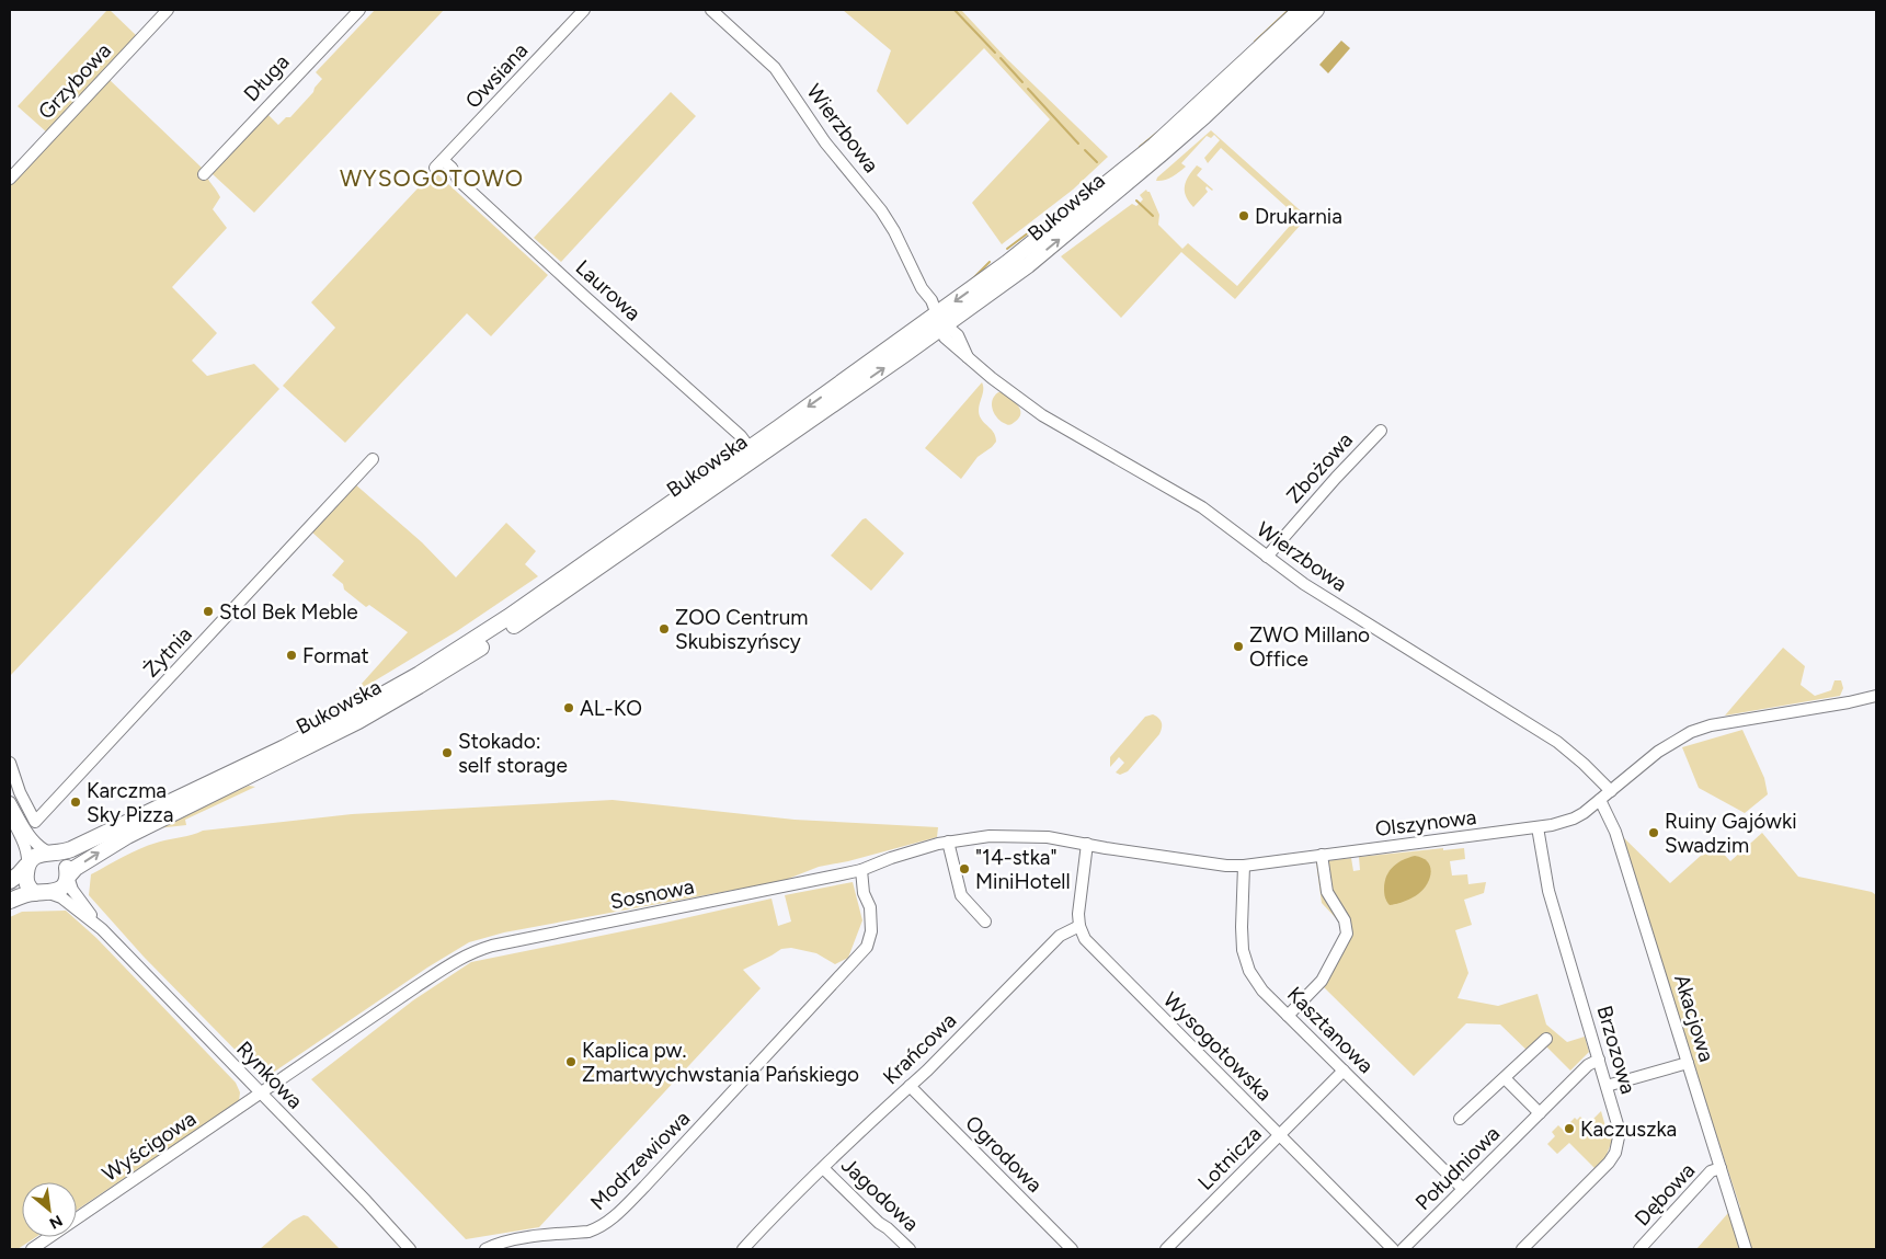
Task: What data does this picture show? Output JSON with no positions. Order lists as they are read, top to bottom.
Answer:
{
  "streets": {
    "main road": ["Bukowska"],
    "street": [
      "Owsiana",
      "Długa",
      "Grzybowa",
      "Wierzbowa",
      "Laurowa",
      "Zbożowa",
      "Żytnia",
      "Olszynowa",
      "Sosnowa",
      "Akacjowa",
      "Kasztanowa",
      "Wysogotowska",
      "Krańcowa",
      "Brzozowa",
      "Rynkowa",
      "Wyścigowa",
      "Ogrodowa",
      "Lotnicza",
      "Modrzewiowa",
      "Południowa",
      "Jagodowa",
      "Dębowa"
    ]
  },
  "crossings": [
    ["Owsiana", "Laurowa"],
    ["Wierzbowa", "Bukowska"],
    ["Wierzbowa", "Zbożowa"],
    ["Wierzbowa", "Olszynowa"],
    ["Bukowska", "Laurowa"],
    ["Bukowska", "Rynkowa"],
    ["Olszynowa", "Sosnowa"],
    ["Olszynowa", "Akacjowa"],
    ["Olszynowa", "Kasztanowa"],
    ["Olszynowa", "Brzozowa"],
    ["Sosnowa", "Rynkowa"],
    ["Sosnowa", "Wyścigowa"],
    ["Sosnowa", "Modrzewiowa"],
    ["Akacjowa", "Dębowa"],
    ["Kasztanowa", "Lotnicza"],
    ["Kasztanowa", "Południowa"],
    ["Wysogotowska", "Krańcowa"],
    ["Wysogotowska", "Lotnicza"],
    ["Krańcowa", "Ogrodowa"],
    ["Krańcowa", "Jagodowa"],
    ["Brzozowa", "Południowa"],
    ["Rynkowa", "Wyścigowa"]
  ],
  "districts": ["WYSOGOTOWO"],
  "places": [
    "Drukarnia",
    "Stol Bek Meble",
    "ZOO Centrum Skubiszyńscy",
    "ZWO Millano Office",
    "Format",
    "AL-KO",
    "Stokado: self storage",
    "Karczma Sky Pizza",
    "Ruiny Gajówki Swadzim",
    "\"14-stka\" MiniHotell",
    "Kaplica pw. Zmartwychwstania Pańskiego",
    "Kaczuszka"
  ],
  "north": "bottom right"
}
